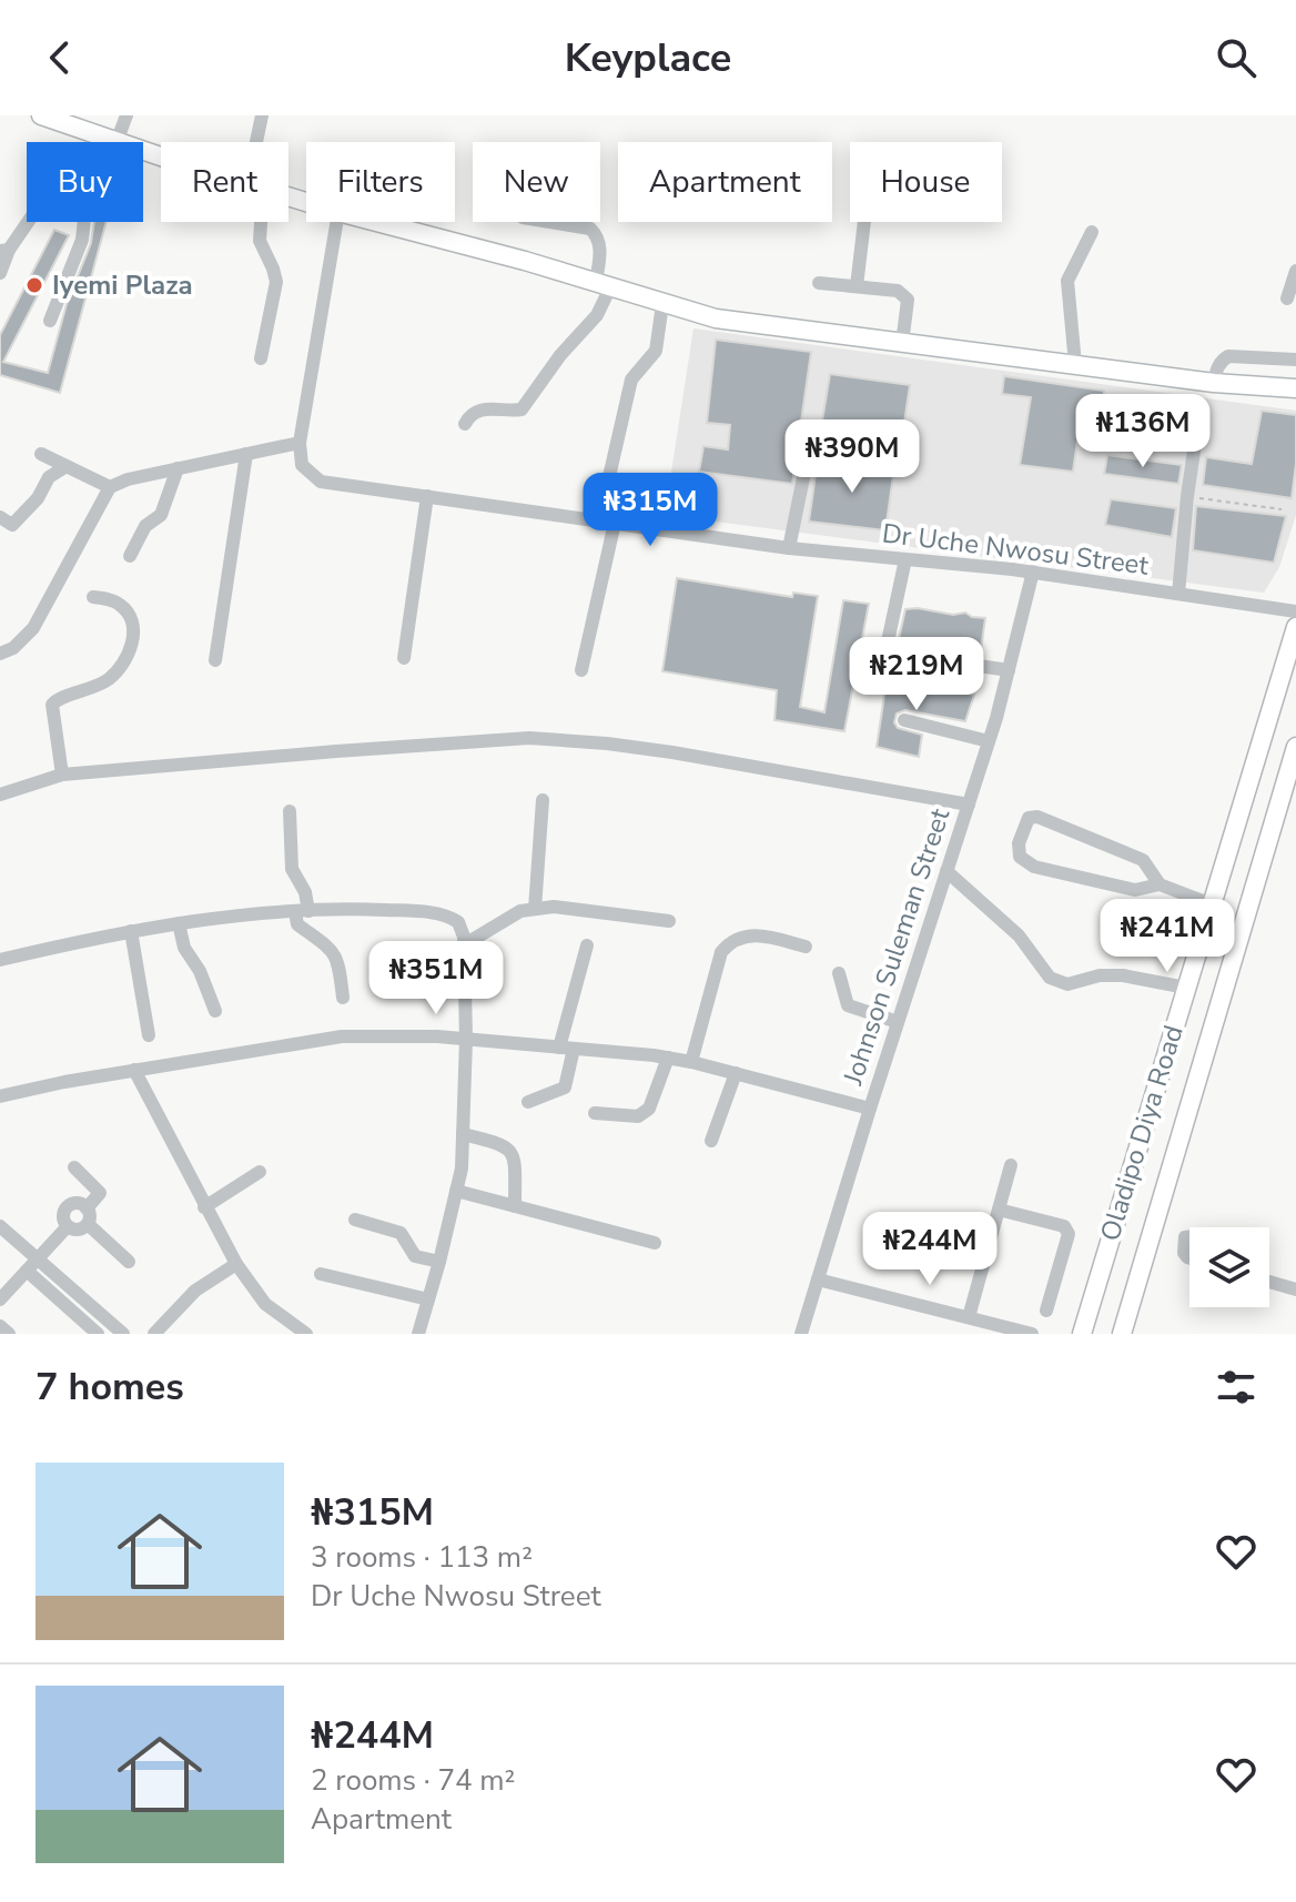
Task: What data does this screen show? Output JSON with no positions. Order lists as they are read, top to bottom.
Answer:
{
  "streets": {
    "main road": ["Oladipo Diya Road"],
    "street": ["Dr Uche Nwosu Street", "Johnson Suleman Street"]
  },
  "crossings": [
    ["Dr Uche Nwosu Street", "Johnson Suleman Street"]
  ],
  "places": ["Iyemi Plaza"],
  "page": {
    "header": "Keyplace",
    "chip": [
      "Buy",
      "Rent",
      "Filters",
      "New",
      "Apartment",
      "House"
    ],
    "price": [
      "₦136M",
      "₦390M",
      "₦315M",
      "₦219M",
      "₦241M",
      "₦351M",
      "₦244M"
    ],
    "heading": "7 homes",
    "list": [
      {
        "name": "₦315M",
        "note": "3 rooms · 113 m² · Dr Uche Nwosu Street"
      },
      {
        "name": "₦244M",
        "note": "2 rooms · 74 m² · Apartment"
      }
    ]
  }
}
